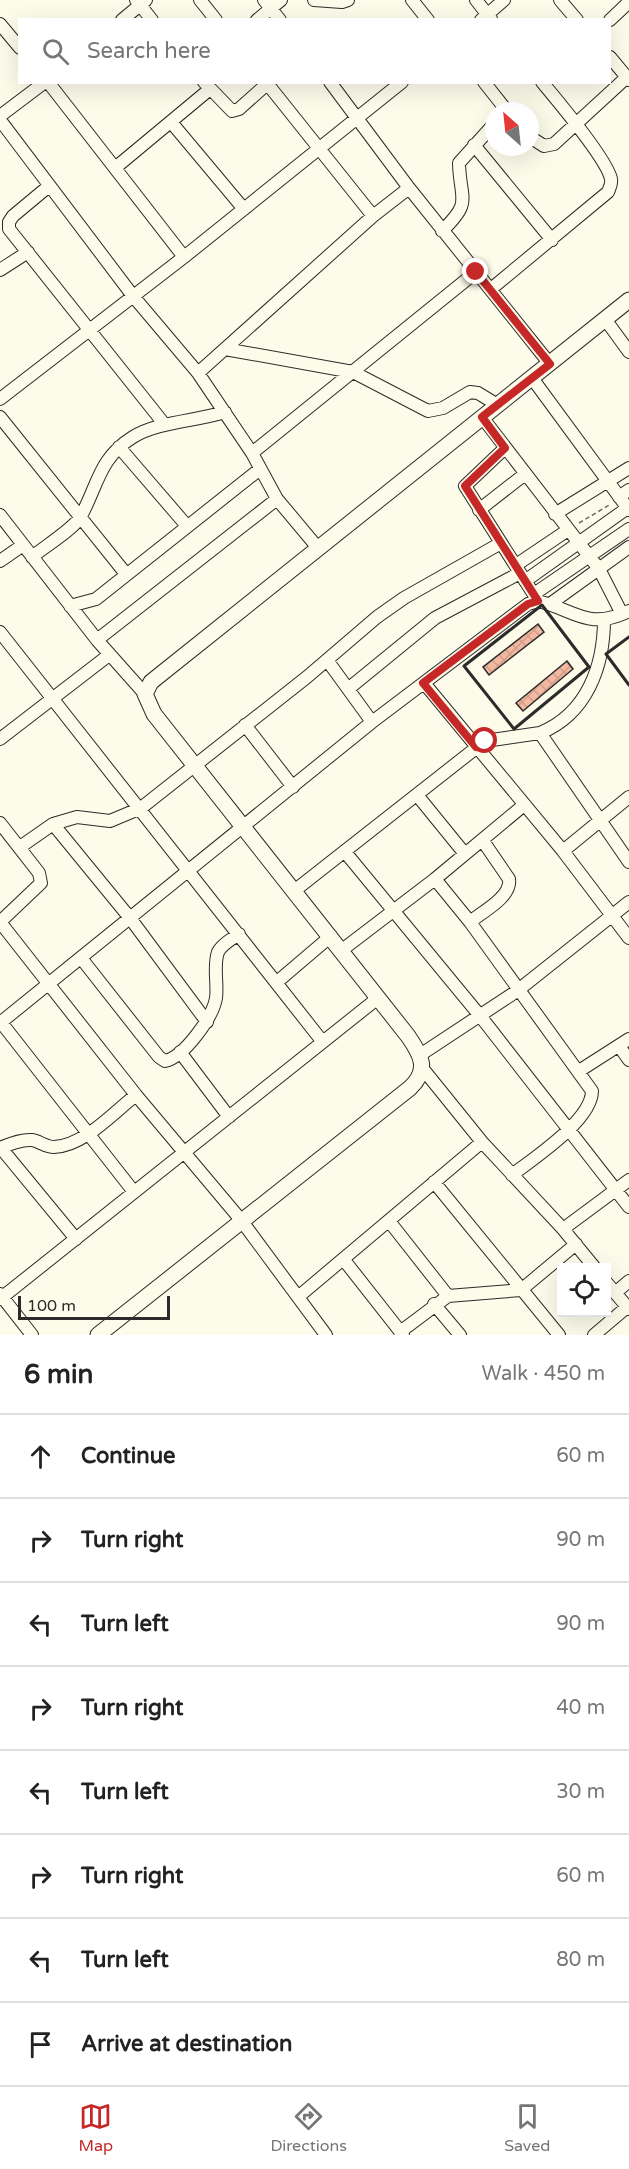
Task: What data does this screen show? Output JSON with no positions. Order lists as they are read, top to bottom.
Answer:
{
  "scale_bar": "100 m",
  "north": "top left",
  "page": {
    "search": "Search here",
    "scale": "100 m",
    "heading": ["6 min", "Walk · 450 m"],
    "list": [
      ["Continue", "60 m"],
      ["Turn right", "90 m"],
      ["Turn left", "90 m"],
      ["Turn right", "40 m"],
      ["Turn left", "30 m"],
      ["Turn right", "60 m"],
      ["Turn left", "80 m"],
      "Arrive at destination"
    ],
    "nav": ["Map", "Directions", "Saved"]
  }
}
